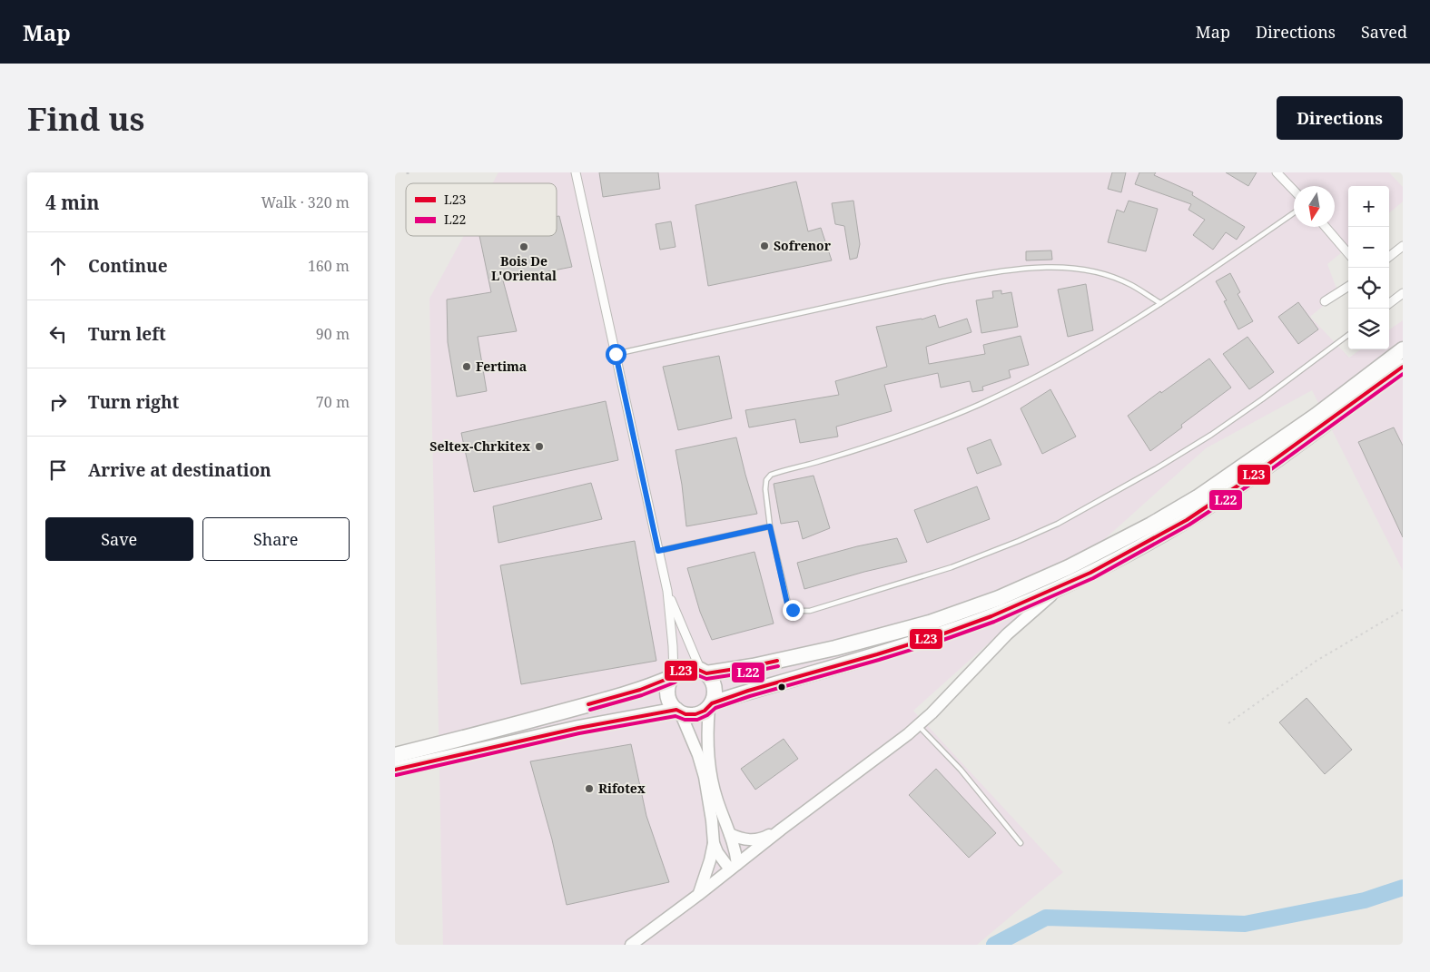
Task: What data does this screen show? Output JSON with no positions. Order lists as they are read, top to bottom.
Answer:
{
  "places": [
    "Sofrenor",
    "Bois De L'Oriental",
    "Fertima",
    "Seltex-Chrkitex",
    "Rifotex"
  ],
  "lines": ["transit line L23", "transit line L22"],
  "legend": ["L23", "L22"],
  "north": "bottom",
  "page": {
    "header": "Map",
    "nav": ["Map", "Directions", "Saved"],
    "buttons": [
      "Directions",
      ["Save", "Share"]
    ],
    "title": "Find us",
    "heading": ["4 min", "Walk · 320 m"],
    "map_buttons": ["+", "−"],
    "list": [
      ["Continue", "160 m"],
      ["Turn left", "90 m"],
      ["Turn right", "70 m"],
      "Arrive at destination"
    ]
  }
}
